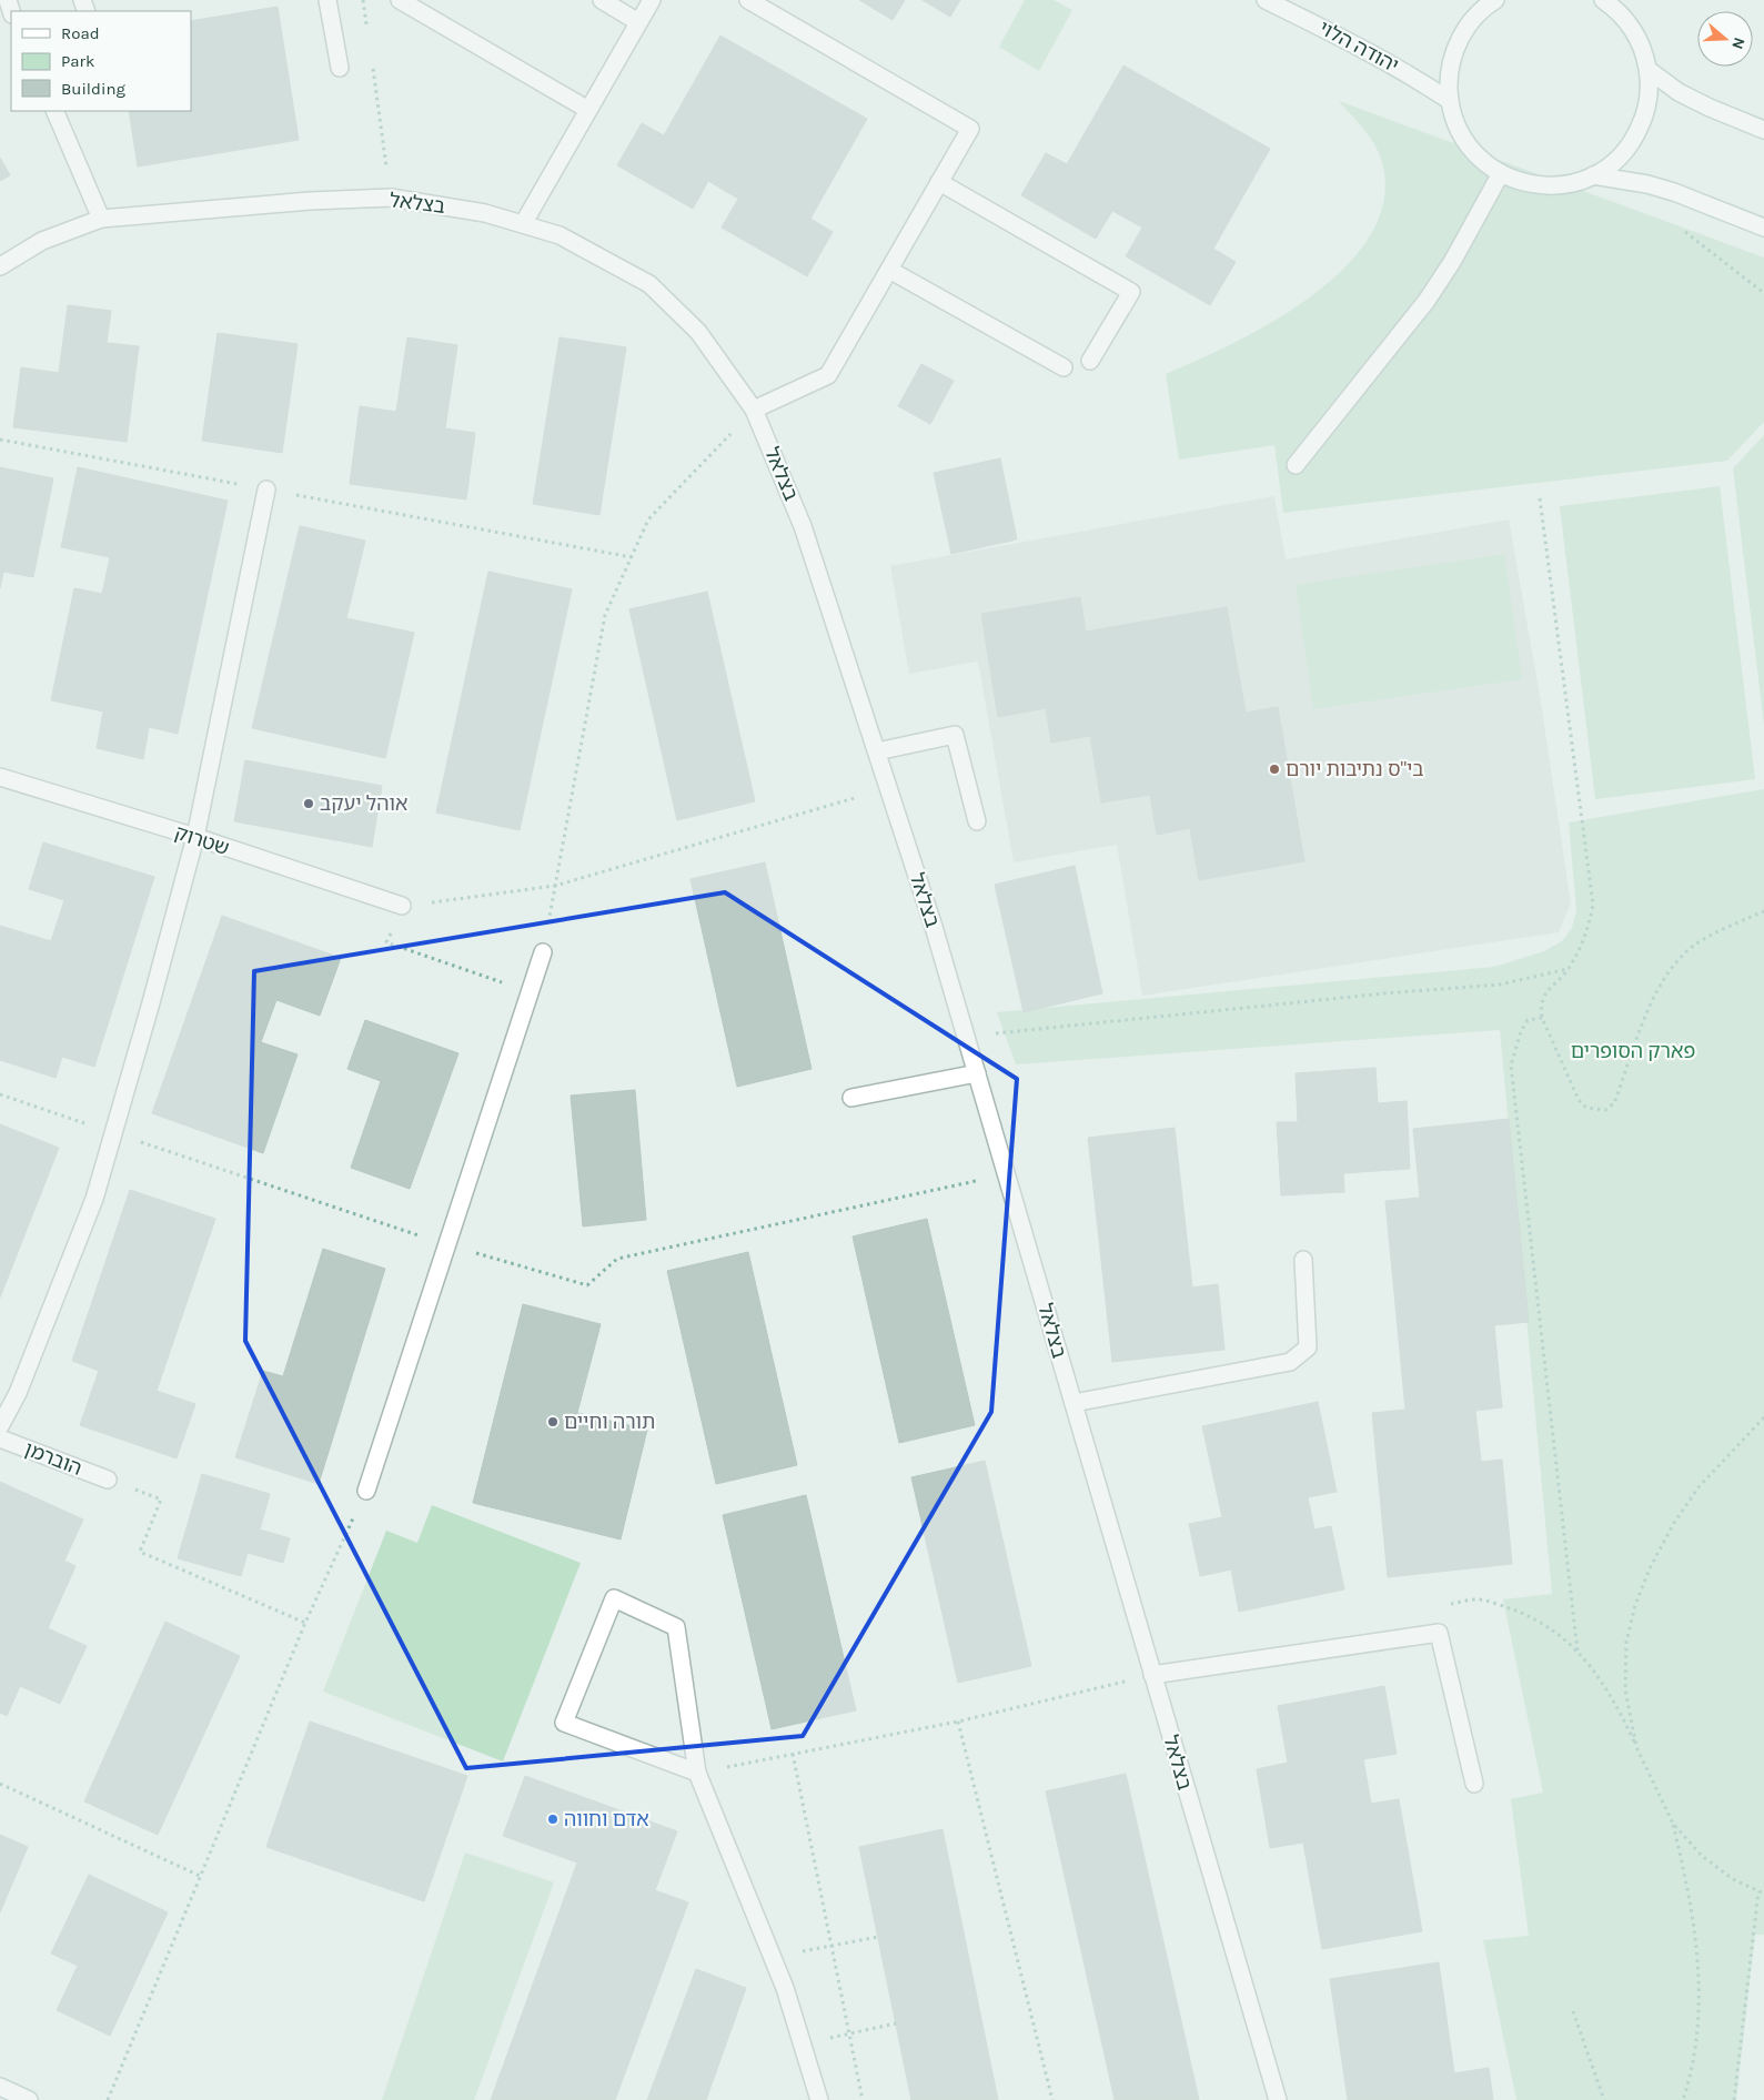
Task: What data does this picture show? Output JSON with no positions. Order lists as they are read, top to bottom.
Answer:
{
  "streets": {
    "street": [
      "יהודה הלוי",
      "בצלאל",
      "שטרוק",
      "הוברמן"
    ]
  },
  "parks": ["פארק הסופרים"],
  "places": [
    "בי\"ס נתיבות יורם",
    "אוהל יעקב",
    "תורה וחיים",
    "אדם וחווה"
  ],
  "legend": ["Road", "Park", "Building"],
  "north": "right"
}
